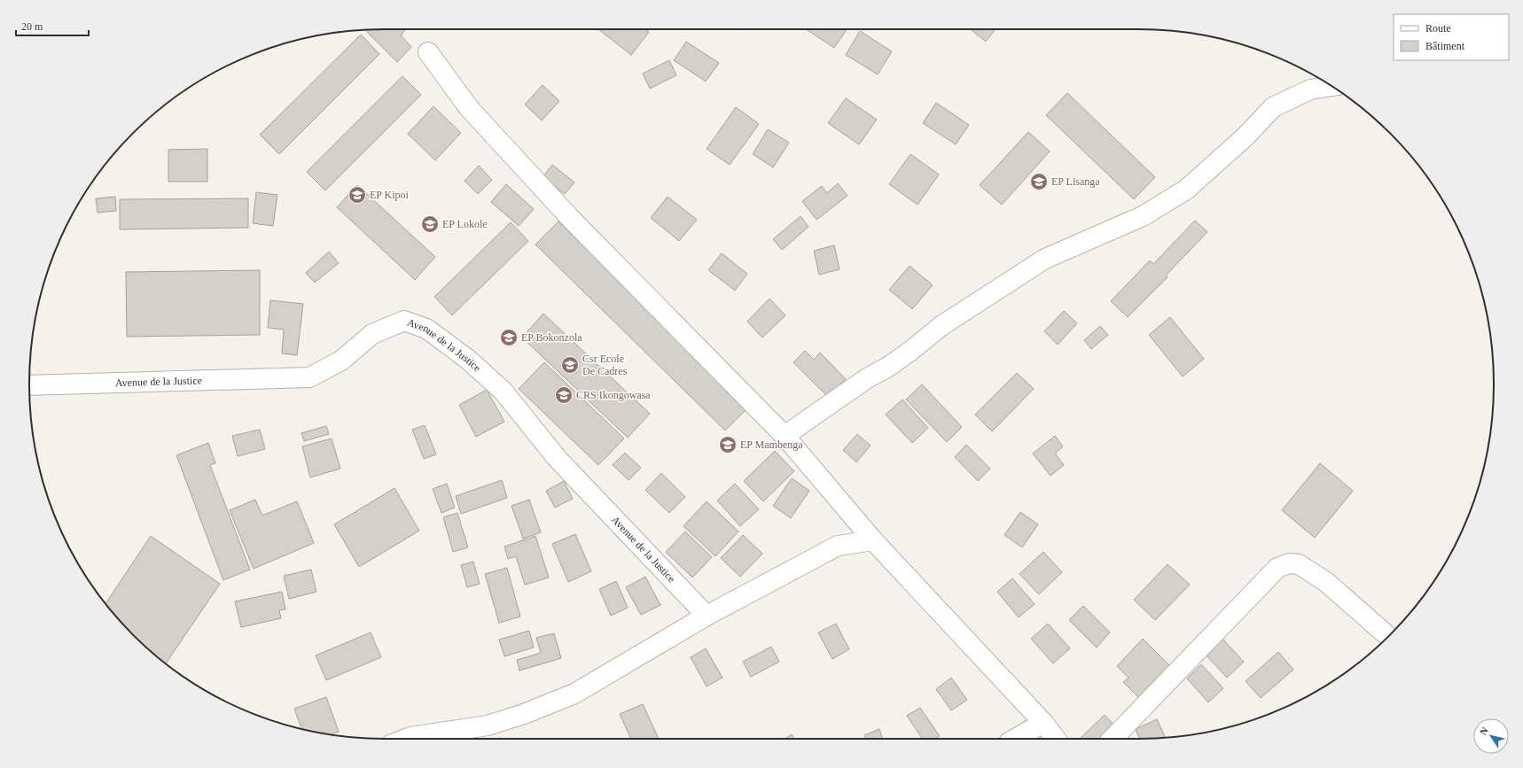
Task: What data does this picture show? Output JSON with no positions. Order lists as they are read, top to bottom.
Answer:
{
  "streets": {
    "street": ["Avenue de la Justice"]
  },
  "places": {
    "school or university": [
      "EP Lisanga",
      "EP Kipoi",
      "EP Lokole",
      "EP Bokonzola",
      "Csr Ecole De Cadres",
      "CRS Ikongowasa",
      "EP Mambenga"
    ]
  },
  "legend": ["Route", "Bâtiment"],
  "scale_bar": "20 m",
  "north": "top left"
}
